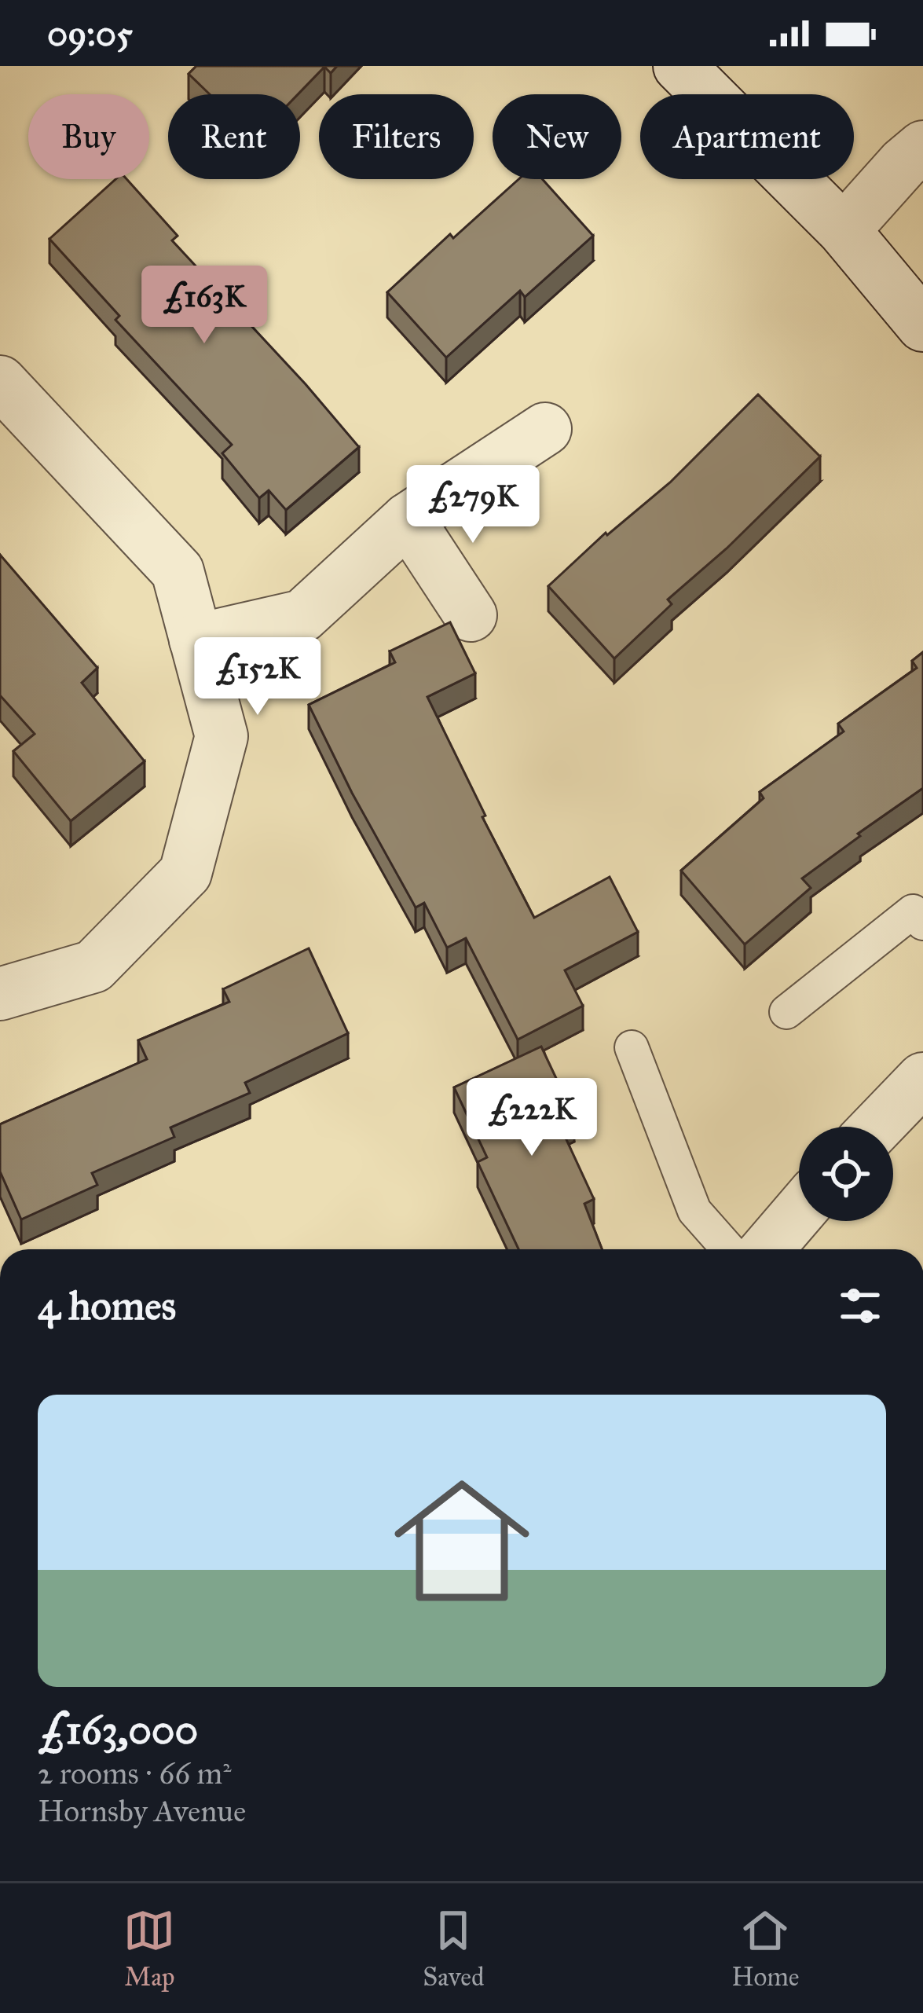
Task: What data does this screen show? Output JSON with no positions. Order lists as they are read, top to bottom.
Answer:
{
  "page": {
    "status": "09:05",
    "chip": [
      "Buy",
      "Rent",
      "Filters",
      "New",
      "Apartment"
    ],
    "price": [
      "£163K",
      "£279K",
      "£152K",
      "£222K"
    ],
    "heading": "4 homes",
    "list": [
      {
        "name": "£163,000",
        "note": "2 rooms · 66 m² · Hornsby Avenue"
      }
    ],
    "tabs": ["Map", "Saved", "Home"]
  }
}
